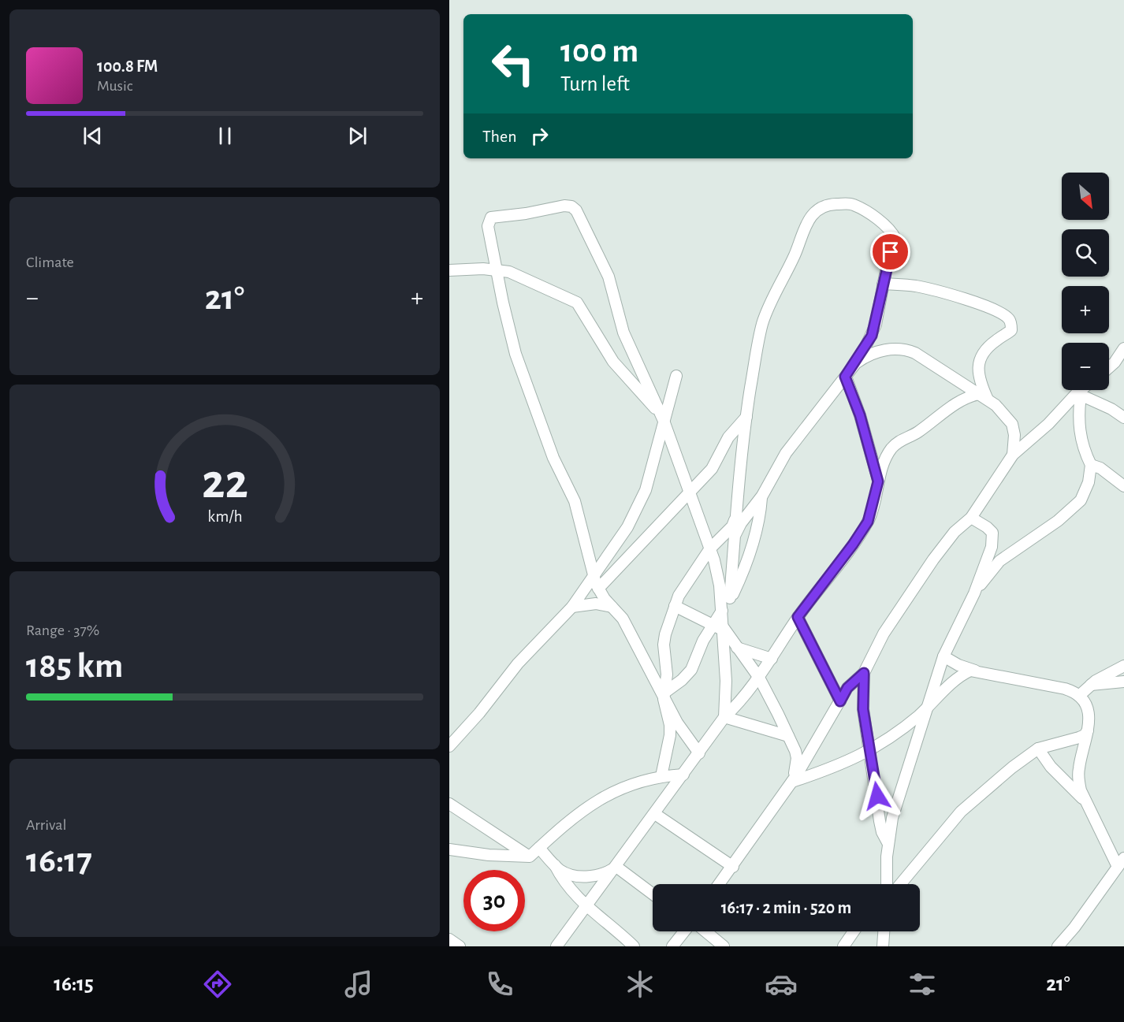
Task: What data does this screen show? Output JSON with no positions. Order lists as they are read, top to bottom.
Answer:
{
  "north": "bottom right",
  "page": {
    "turn": ["100 m", "Turn left"],
    "song": ["100.8 FM", "Music"],
    "then": "Then",
    "map_buttons": ["+", "−"],
    "tile": [
      "Climate",
      ["Range · 37%", "185 km"],
      ["Arrival", "16:17"]
    ],
    "heat": ["−", "21°", "+"],
    "limit": "30",
    "trip": "16:17 · 2 min · 520 m",
    "tabs": ["16:15", "21°"],
    "gauge": ["22", "km/h"]
  }
}
